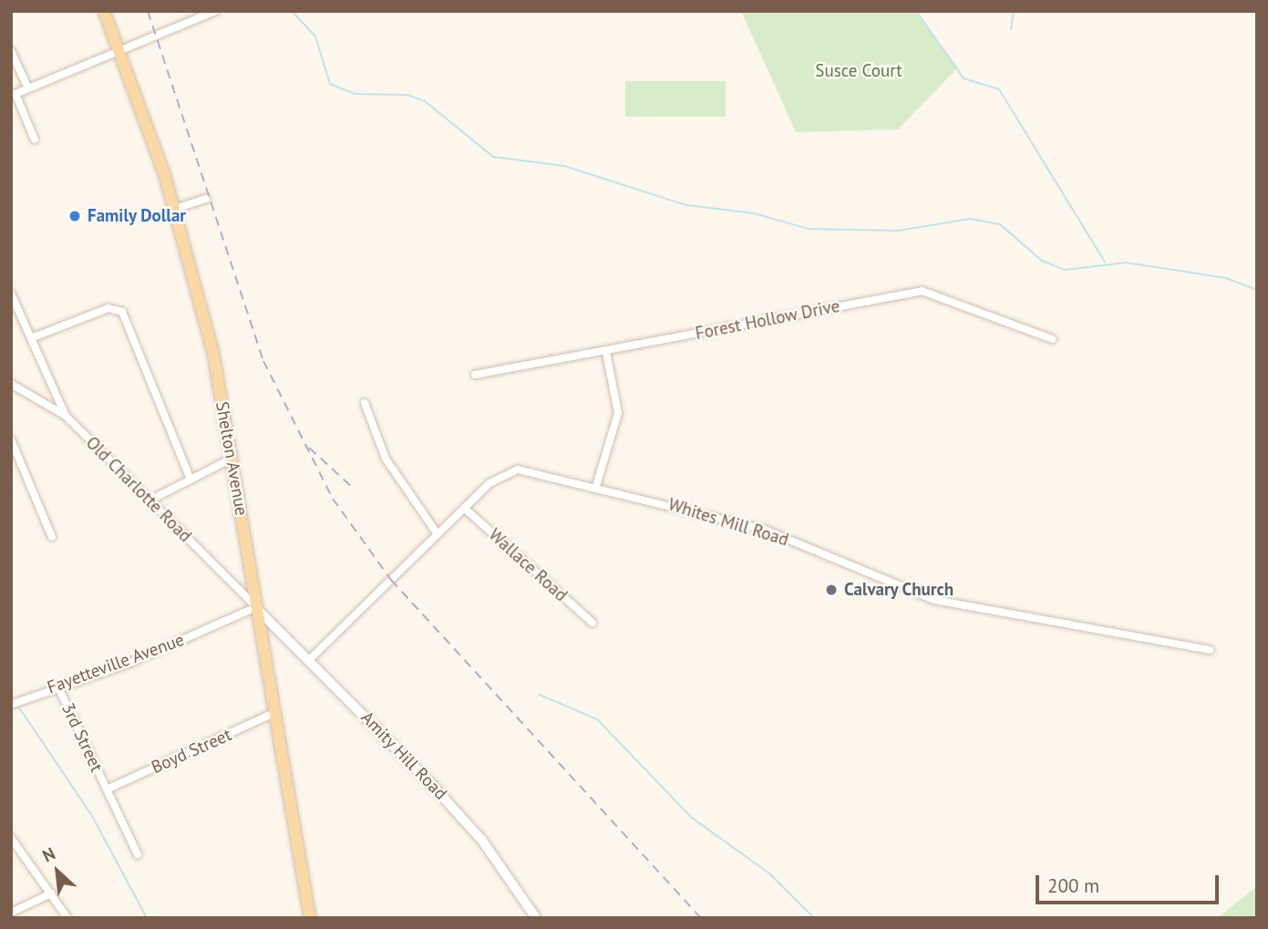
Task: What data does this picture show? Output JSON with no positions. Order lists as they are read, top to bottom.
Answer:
{
  "streets": {
    "main road": ["Shelton Avenue"],
    "street": [
      "Forest Hollow Drive",
      "Old Charlotte Road",
      "Whites Mill Road",
      "Wallace Road",
      "Fayetteville Avenue",
      "3rd Street",
      "Boyd Street",
      "Amity Hill Road"
    ]
  },
  "crossings": [
    ["Shelton Avenue", "Old Charlotte Road"],
    ["Shelton Avenue", "Fayetteville Avenue"],
    ["Shelton Avenue", "Boyd Street"],
    ["Shelton Avenue", "Amity Hill Road"],
    ["Old Charlotte Road", "Fayetteville Avenue"],
    ["Old Charlotte Road", "Amity Hill Road"],
    ["Whites Mill Road", "Wallace Road"],
    ["Whites Mill Road", "Amity Hill Road"],
    ["Fayetteville Avenue", "3rd Street"],
    ["Fayetteville Avenue", "Amity Hill Road"],
    ["3rd Street", "Boyd Street"]
  ],
  "parks": ["Susce Court"],
  "places": ["Family Dollar", "Calvary Church"],
  "scale_bar": "200 m",
  "north": "top left"
}
